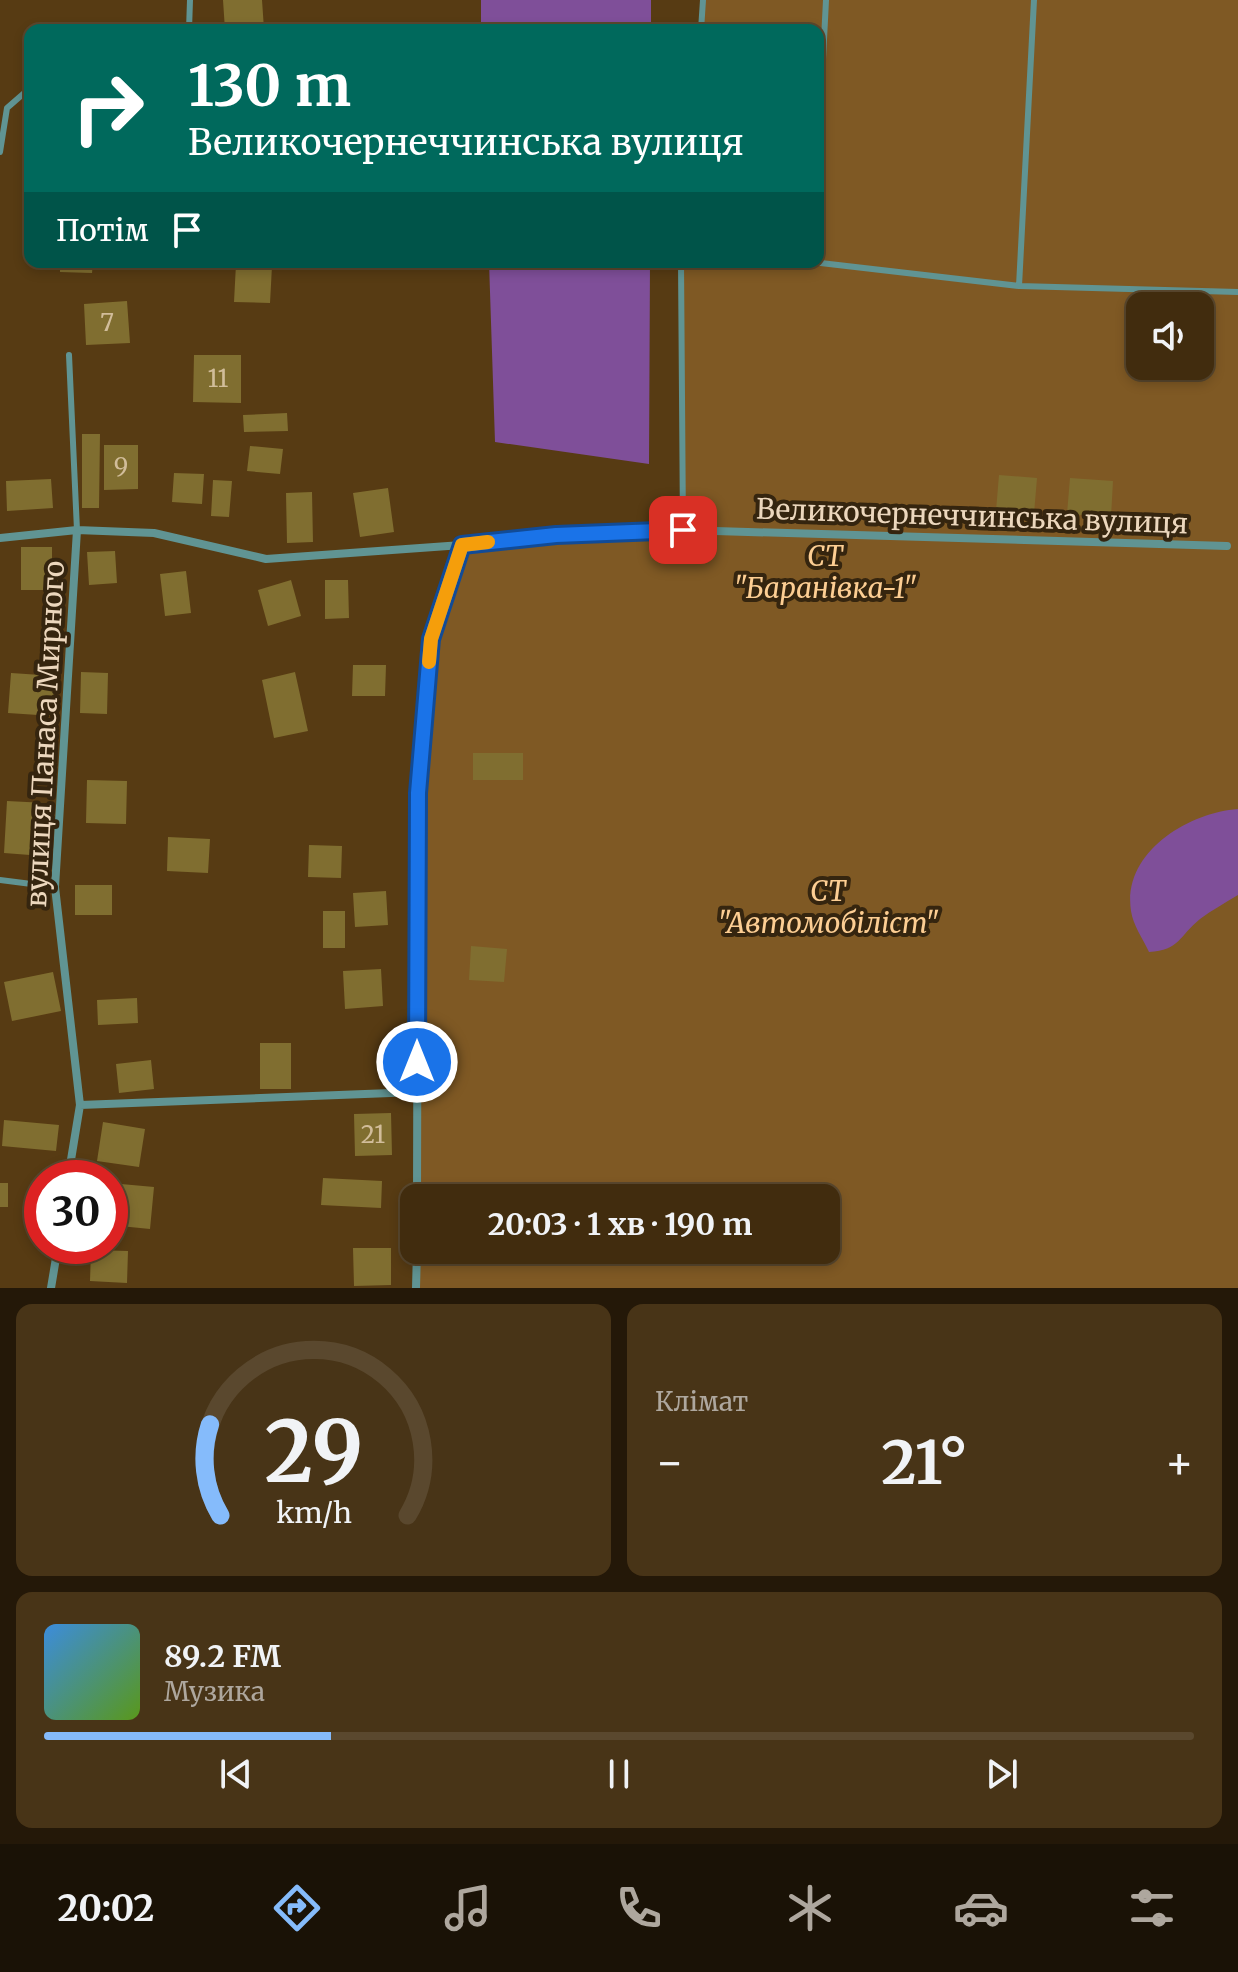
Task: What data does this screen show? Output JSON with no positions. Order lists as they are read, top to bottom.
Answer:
{
  "streets": {
    "street": ["Великочернеччинська вулиця", "вулиця Панаса Мирного"]
  },
  "crossings": [
    ["Великочернеччинська вулиця", "вулиця Панаса Мирного"]
  ],
  "parks": ["СТ \"Баранівка-1\"", "СТ \"Автомобіліст\""],
  "house_numbers": [
    "7",
    "11",
    "9",
    "21"
  ],
  "page": {
    "turn": ["130 m", "Великочернеччинська вулиця"],
    "then": "Потім",
    "limit": "30",
    "trip": "20:03 · 1 хв · 190 m",
    "tile": "Клімат",
    "heat": ["−", "21°", "+"],
    "song": ["89.2 FM", "Музика"],
    "tabs": "20:02",
    "gauge": ["29", "km/h"]
  }
}
